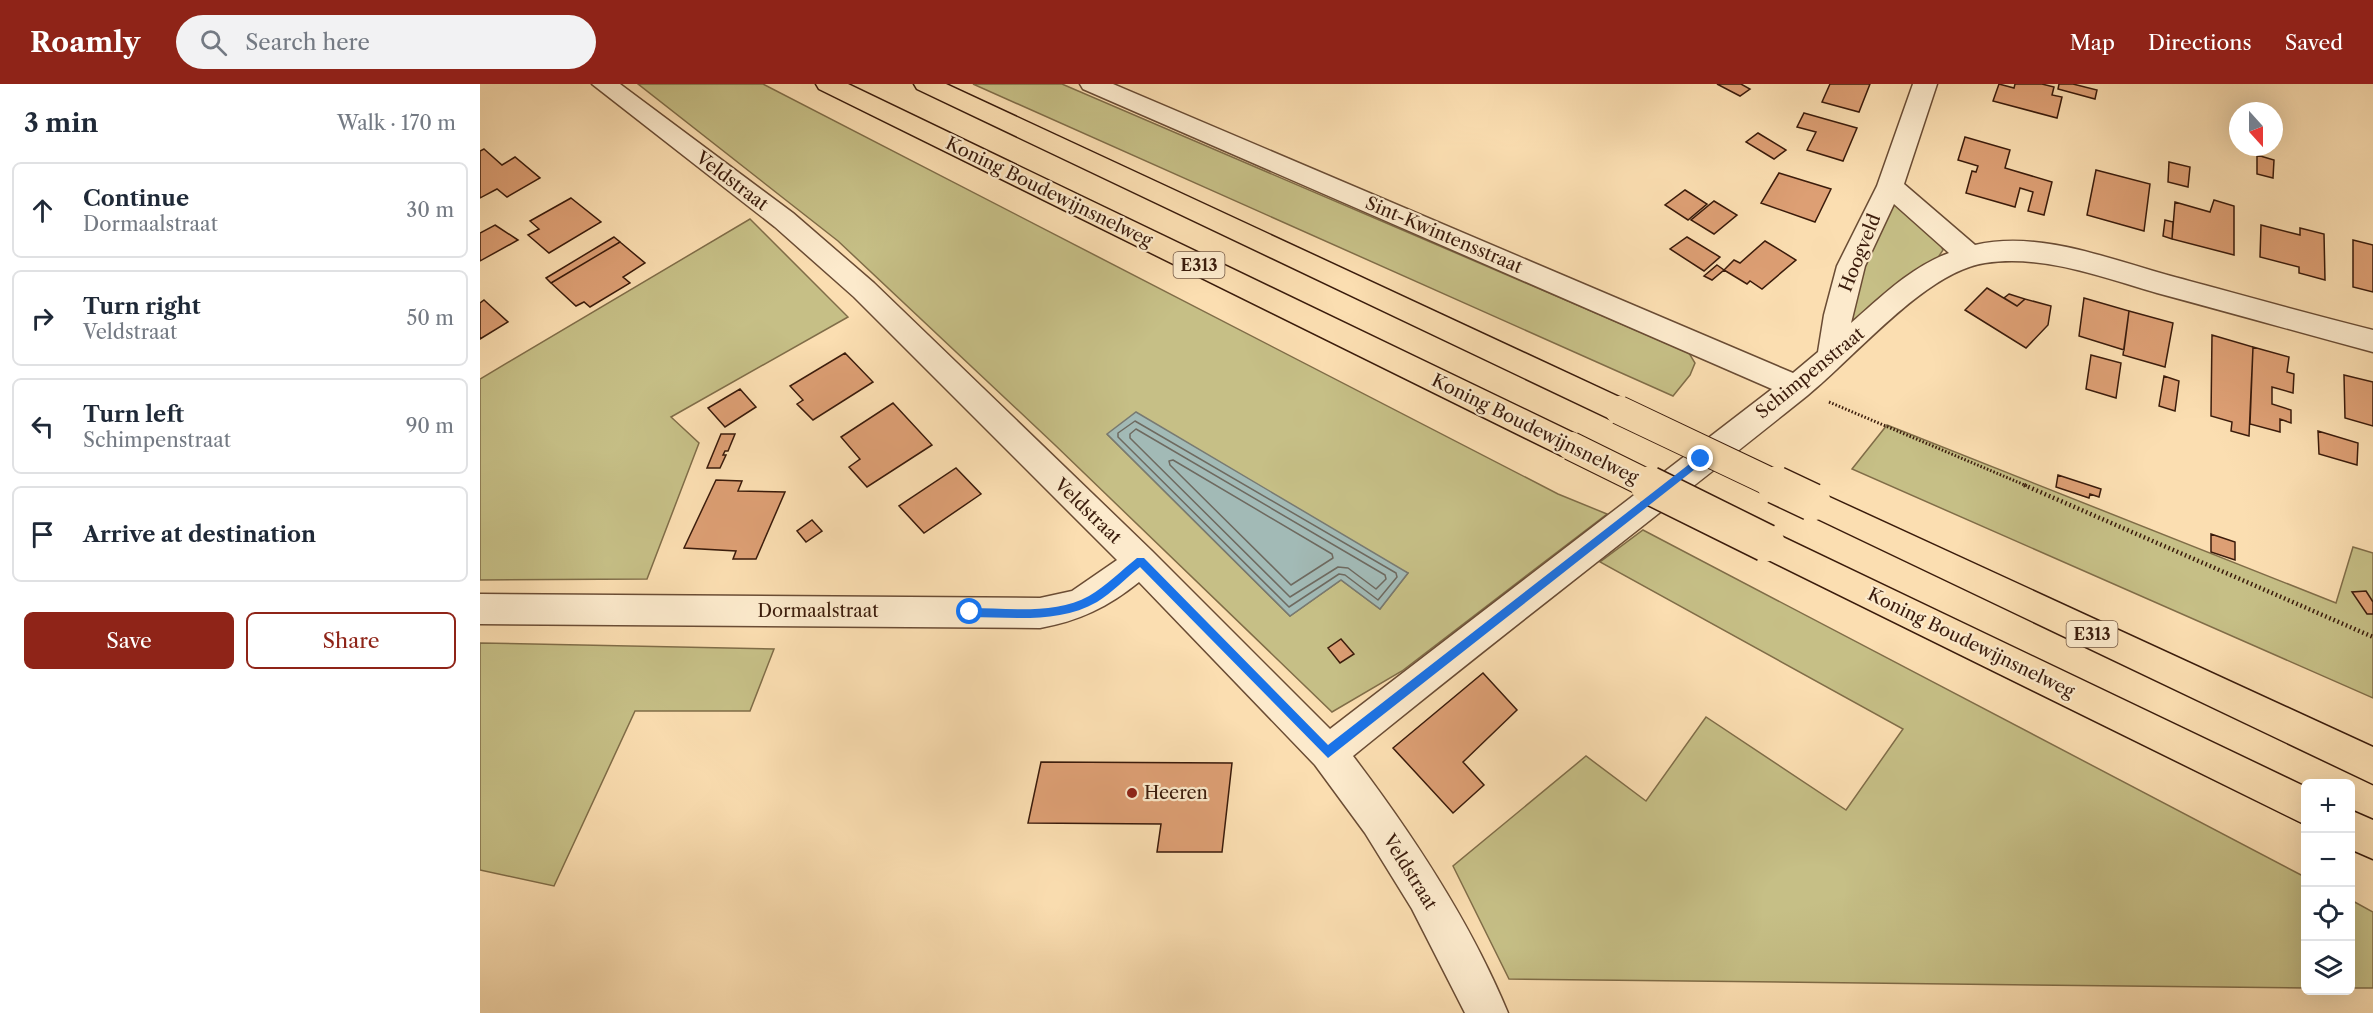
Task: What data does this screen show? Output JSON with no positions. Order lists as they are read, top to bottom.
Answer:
{
  "streets": {
    "highway": ["Koning Boudewijnsnelweg", "E313"],
    "street": [
      "Veldstraat",
      "Sint-Kwintensstraat",
      "Hoogveld",
      "Schimpenstraat",
      "Dormaalstraat"
    ]
  },
  "crossings": [
    ["Veldstraat", "Schimpenstraat"],
    ["Veldstraat", "Dormaalstraat"],
    ["Sint-Kwintensstraat", "Schimpenstraat"],
    ["Hoogveld", "Schimpenstraat"]
  ],
  "places": ["Heeren"],
  "north": "bottom",
  "page": {
    "header": "Roamly",
    "search": "Search here",
    "nav": ["Map", "Directions", "Saved"],
    "heading": ["3 min", "Walk · 170 m"],
    "list": [
      ["Continue", "Dormaalstraat", "30 m"],
      ["Turn right", "Veldstraat", "50 m"],
      ["Turn left", "Schimpenstraat", "90 m"],
      "Arrive at destination"
    ],
    "buttons": ["Save", "Share"],
    "map_buttons": ["+", "−"]
  }
}
